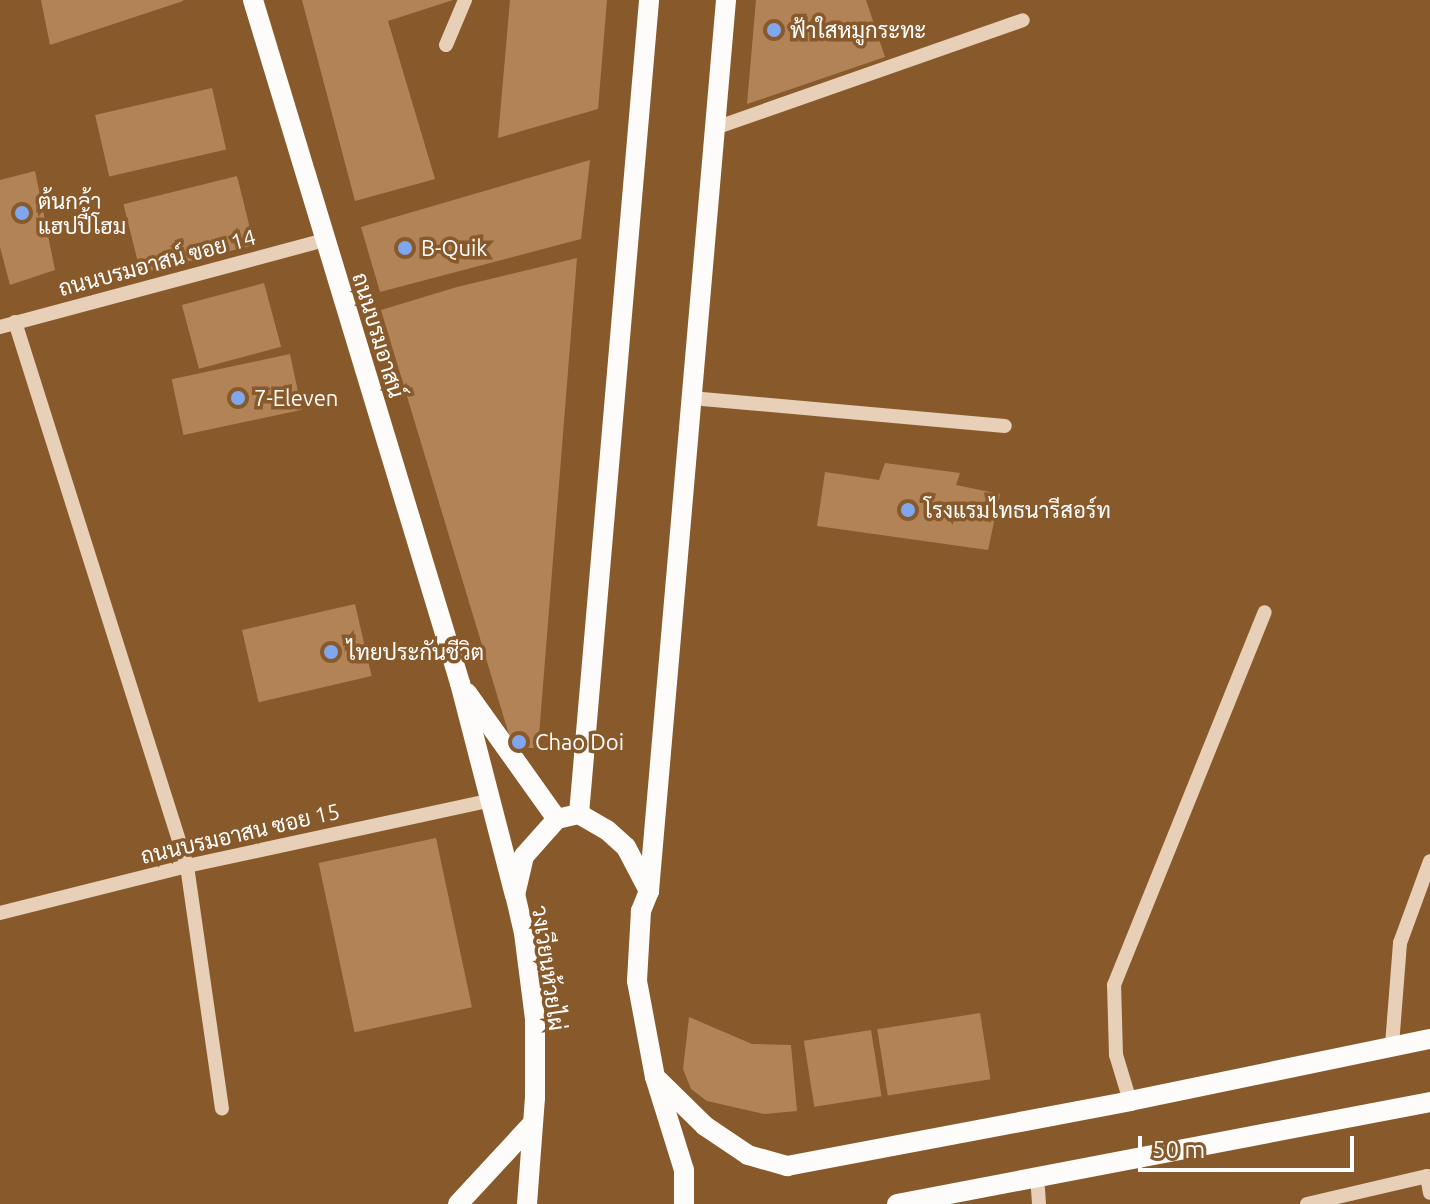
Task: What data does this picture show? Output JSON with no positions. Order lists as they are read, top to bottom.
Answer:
{
  "streets": {
    "main road": ["ถนนบรมอาสน์", "วงเวียนห้วยไผ่"],
    "street": ["ถนนบรมอาสน์ ฃอย 14", "ถนนบรมอาสน ซอย 15"]
  },
  "crossings": [
    ["ถนนบรมอาสน์ ฃอย 14", "ถนนบรมอาสน์"],
    ["ถนนบรมอาสน์", "ถนนบรมอาสน ซอย 15"],
    ["ถนนบรมอาสน์", "วงเวียนห้วยไผ่"]
  ],
  "places": [
    "ฟ้าใสหมูกระทะ",
    "ต้นกล้า แฮปปี้โฮม",
    "B-Quik",
    "7-Eleven",
    "โรงแรมไทธนารีสอร์ท",
    "ไทยประกันชีวิต",
    "Chao Doi"
  ],
  "scale_bar": "50 m"
}
